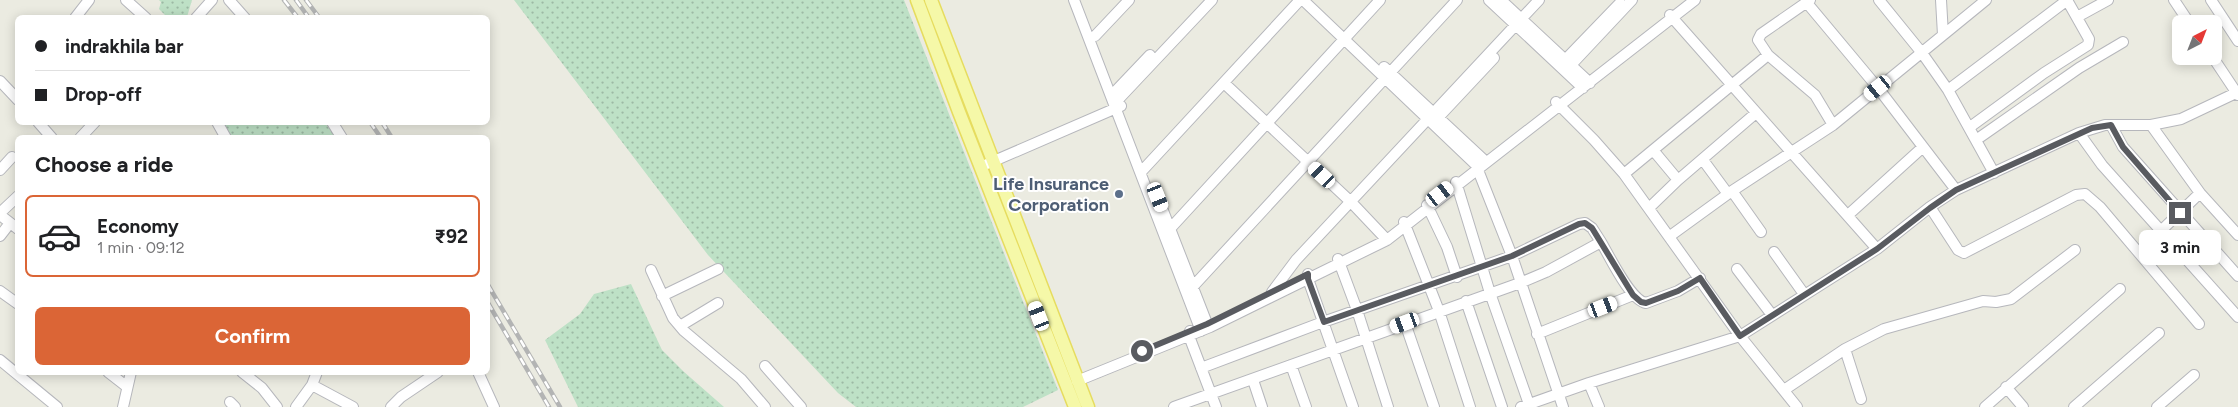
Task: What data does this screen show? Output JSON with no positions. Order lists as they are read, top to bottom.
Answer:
{
  "places": ["Life Insurance Corporation"],
  "north": "top right",
  "page": {
    "banner": ["indrakhila bar", "Drop-off"],
    "heading": "Choose a ride",
    "list": [
      {
        "name": "Economy",
        "note": "1 min · 09:12",
        "value": "₹92"
      }
    ],
    "bubble": "3 min",
    "buttons": "Confirm"
  }
}
